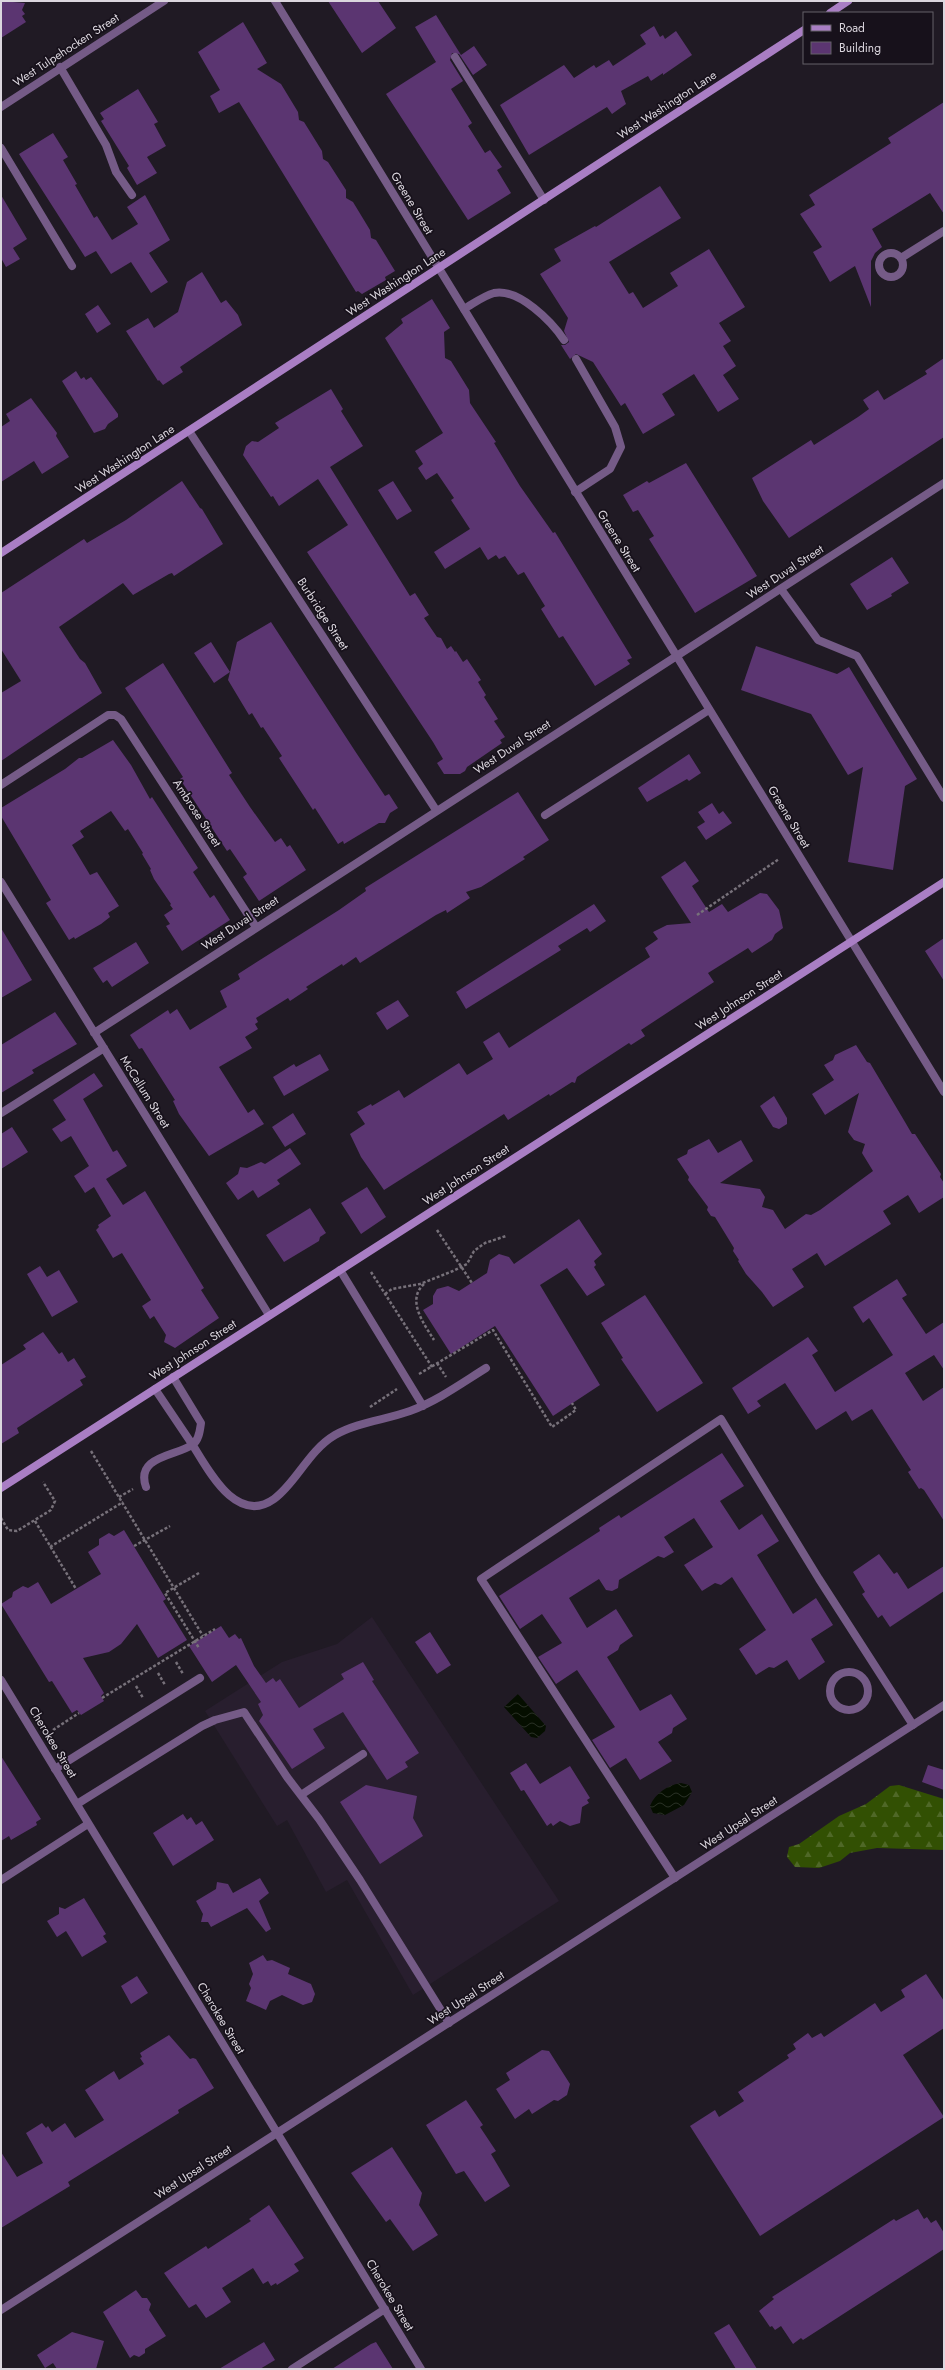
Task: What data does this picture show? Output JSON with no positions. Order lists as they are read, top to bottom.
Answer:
{
  "streets": {
    "street": [
      "West Tulpehocken Street",
      "West Washington Lane",
      "Greene Street",
      "West Duval Street",
      "Burbridge Street",
      "Ambrose Street",
      "West Johnson Street",
      "McCallum Street",
      "Cherokee Street",
      "West Upsal Street"
    ]
  },
  "crossings": [
    ["West Washington Lane", "Greene Street"],
    ["West Washington Lane", "Burbridge Street"],
    ["Greene Street", "West Duval Street"],
    ["Greene Street", "West Johnson Street"],
    ["West Duval Street", "Burbridge Street"],
    ["West Duval Street", "Ambrose Street"],
    ["West Duval Street", "McCallum Street"],
    ["West Johnson Street", "McCallum Street"],
    ["Cherokee Street", "West Upsal Street"]
  ],
  "legend": ["Road", "Building"]
}
